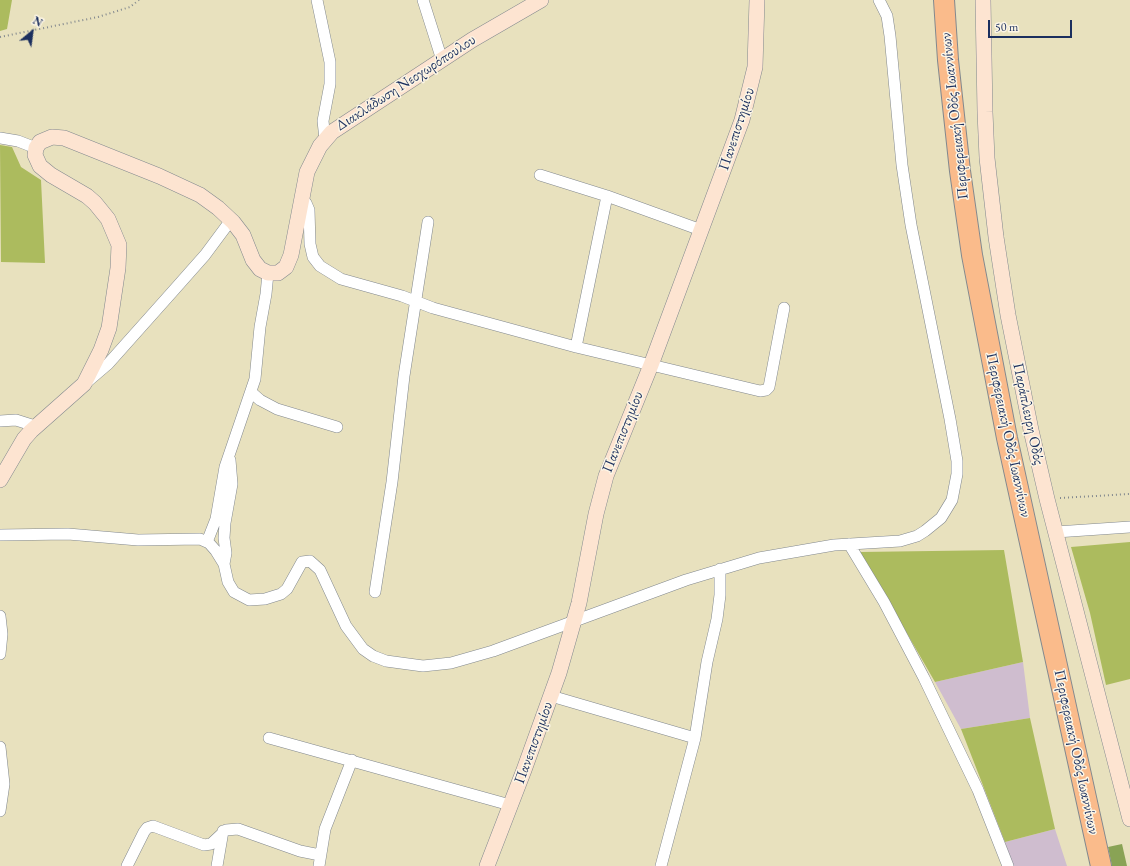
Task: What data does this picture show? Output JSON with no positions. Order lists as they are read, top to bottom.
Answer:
{
  "streets": {
    "highway": ["Περιφερειακή Οδός Ιωαννίνων"],
    "street": ["Διακλάδωση Νεοχωρόπουλου", "Πανεπιστημίου", "Παράπλευρη Οδός"]
  },
  "scale_bar": "50 m",
  "north": "top right"
}
